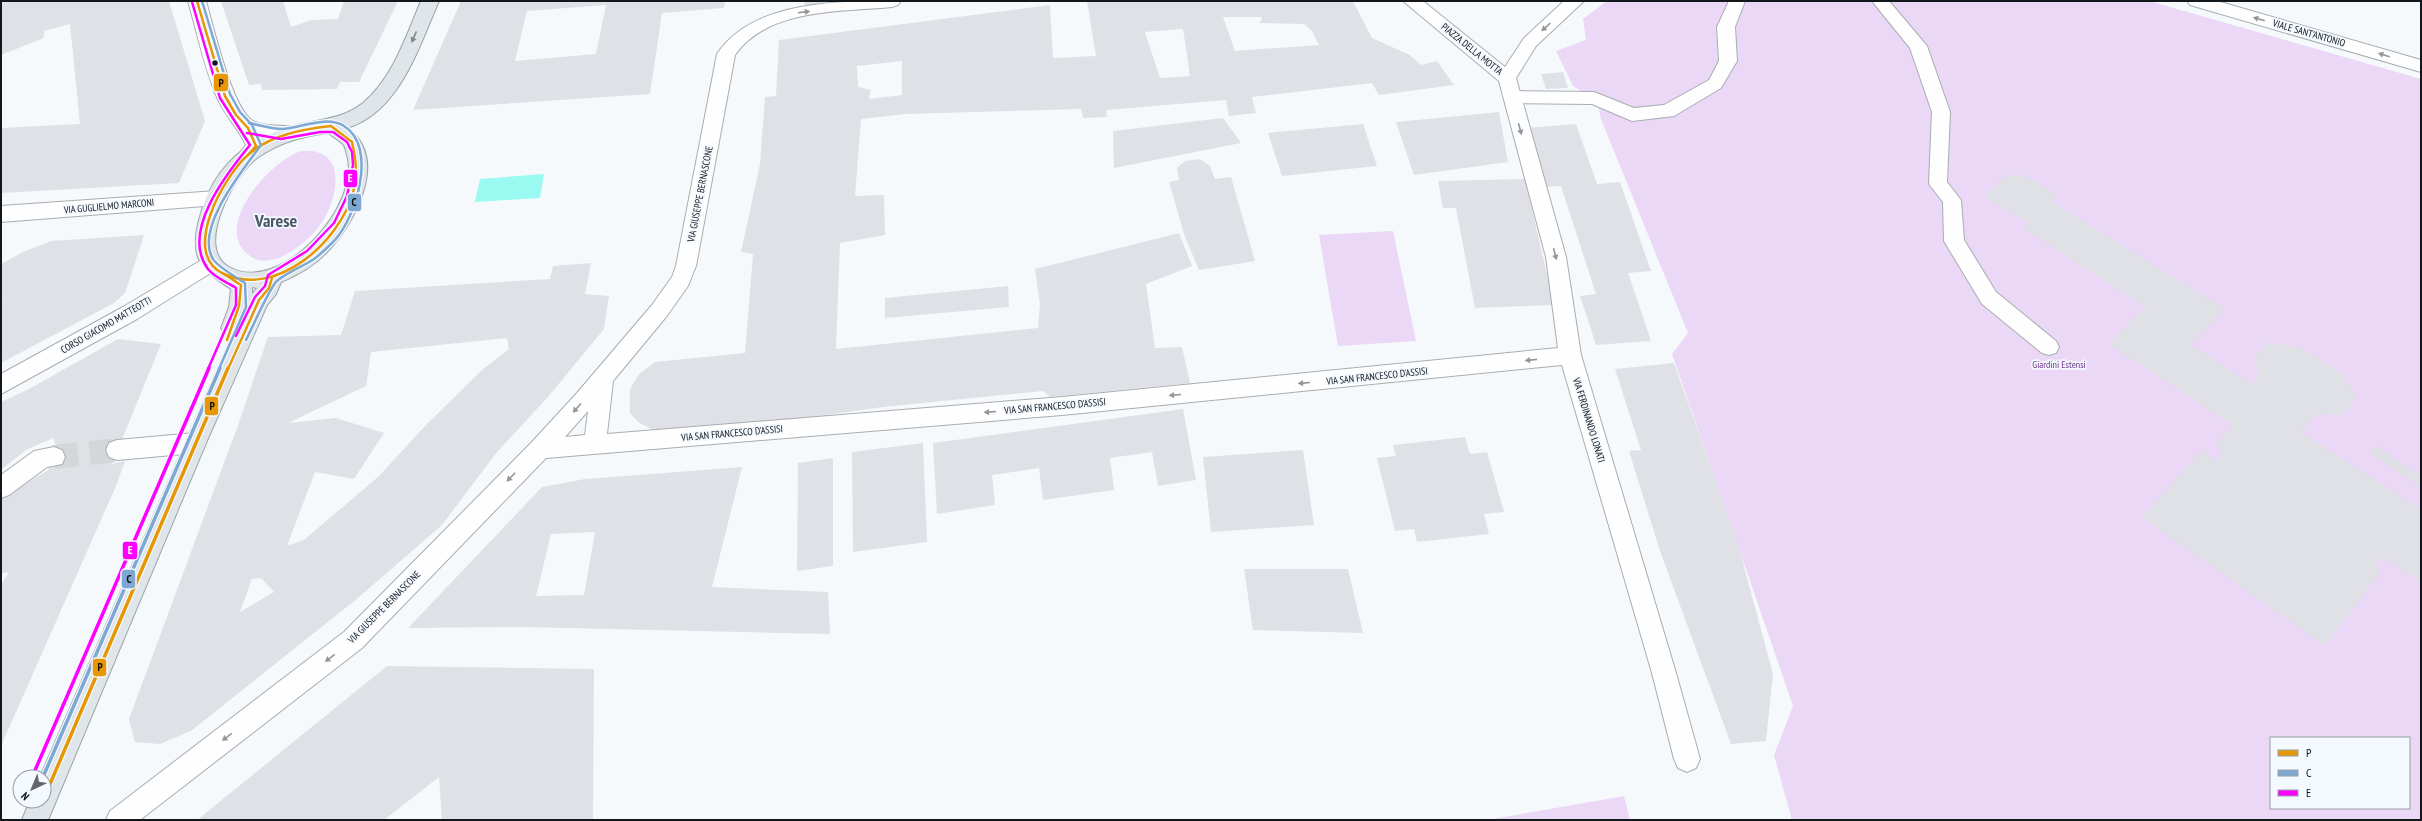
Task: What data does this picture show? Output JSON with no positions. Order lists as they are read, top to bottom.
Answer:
{
  "streets": {
    "street": [
      "VIALE SANT'ANTONIO",
      "PIAZZA DELLA MOTTA",
      "VIA GIUSEPPE BERNASCONE",
      "VIA GUGLIELMO MARCONI",
      "CORSO GIACOMO MATTEOTTI",
      "VIA SAN FRANCESCO D'ASSISI",
      "VIA FERDINANDO LONATI"
    ]
  },
  "crossings": [
    ["PIAZZA DELLA MOTTA", "VIA FERDINANDO LONATI"],
    ["VIA GIUSEPPE BERNASCONE", "VIA SAN FRANCESCO D'ASSISI"],
    ["VIA SAN FRANCESCO D'ASSISI", "VIA FERDINANDO LONATI"]
  ],
  "one_way": [
    "VIALE SANT'ANTONIO",
    "PIAZZA DELLA MOTTA",
    "VIA SAN FRANCESCO D'ASSISI",
    "VIA FERDINANDO LONATI"
  ],
  "districts": ["Varese"],
  "parks": ["Giardini Estensi"],
  "lines": ["transit line P", "transit line C", "transit line E"],
  "legend": ["P", "C", "E"],
  "north": "bottom left"
}
